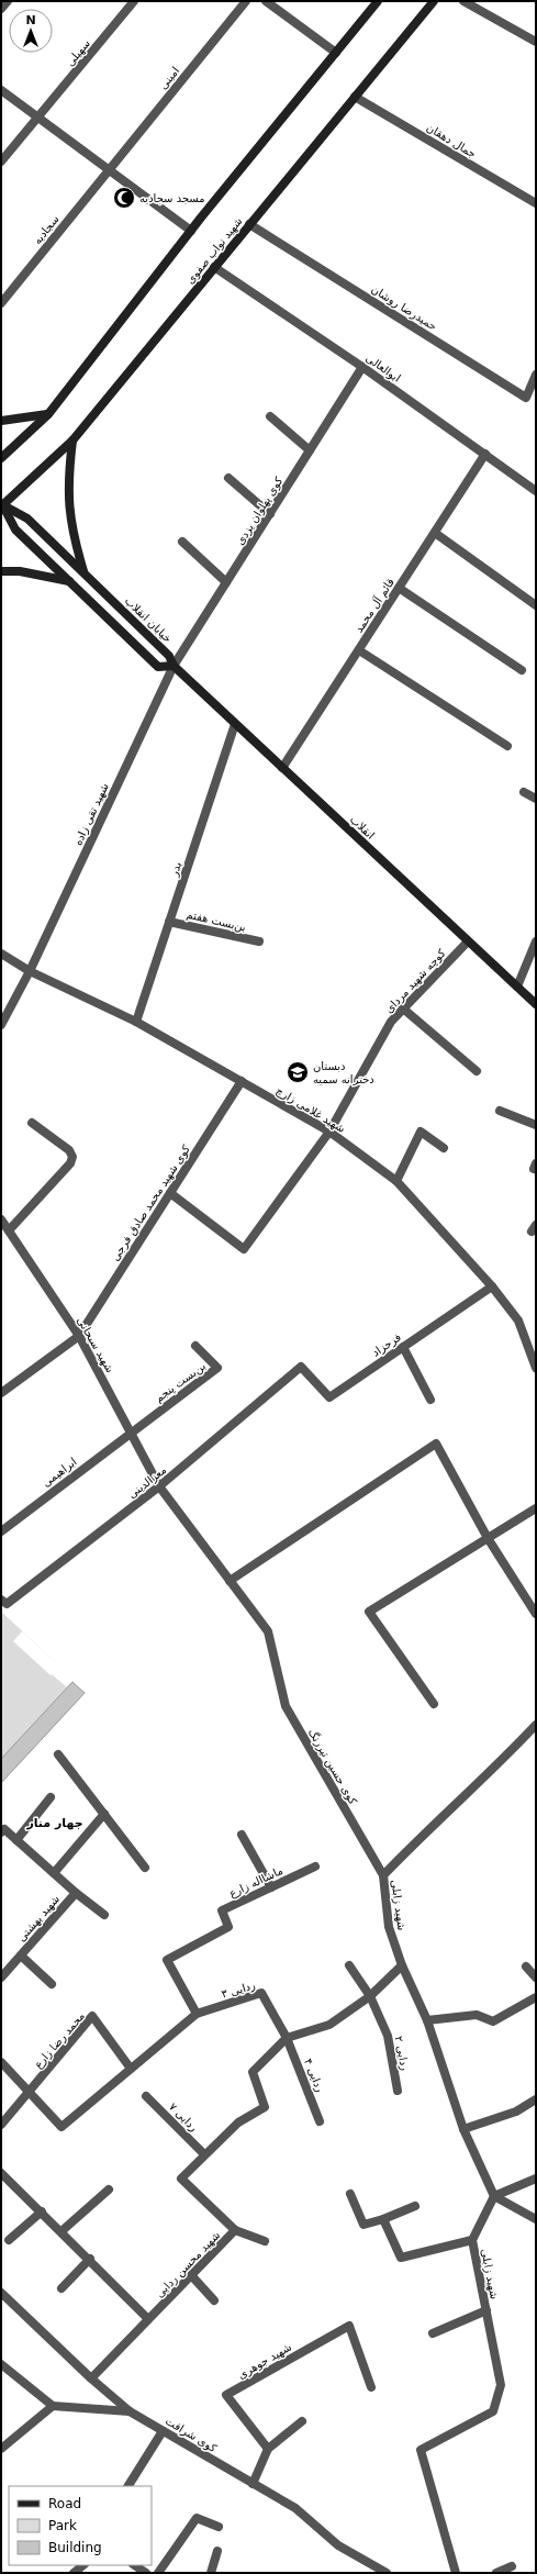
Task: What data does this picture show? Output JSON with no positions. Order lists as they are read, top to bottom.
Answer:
{
  "streets": {
    "main road": ["شهید نواب صفوی", "خیابان انقلاب", "انقلاب"],
    "street": [
      "سهیلی",
      "امینی",
      "جمال دهقان",
      "سجادیه",
      "حمیدرضا روشان",
      "ابوالعالی",
      "کوی پهلوان یزدی",
      "قائم آل محمد",
      "شهید تقی زاده",
      "بدر",
      "بن‌بست هفتم",
      "کوچه شهید مردای",
      "شهید غلامی زارچ",
      "کوی شهید محمد صادق فرجی",
      "شهید سبحانی",
      "فرحزاد",
      "بن‌بست پنجم",
      "ابراهیمی",
      "معزالدینی",
      "کوی حسین تیررنگ",
      "ماشااله زارع",
      "شهید زابلی",
      "شهید بهشتی",
      "ردایی ۳",
      "محمد رضا زارع",
      "ردایی ۲",
      "ردایی ۴",
      "ردایی ۷",
      "شهید محسن ردایی",
      "شهید جوهری",
      "کوی شرافت"
    ]
  },
  "crossings": [
    ["امینی", "سجادیه"],
    ["جمال دهقان", "شهید نواب صفوی"],
    ["شهید نواب صفوی", "حمیدرضا روشان"],
    ["شهید نواب صفوی", "ابوالعالی"],
    ["شهید نواب صفوی", "خیابان انقلاب"],
    ["ابوالعالی", "کوی پهلوان یزدی"],
    ["ابوالعالی", "قائم آل محمد"],
    ["کوی پهلوان یزدی", "خیابان انقلاب"],
    ["کوی پهلوان یزدی", "شهید تقی زاده"],
    ["کوی پهلوان یزدی", "انقلاب"],
    ["قائم آل محمد", "انقلاب"],
    ["خیابان انقلاب", "شهید تقی زاده"],
    ["خیابان انقلاب", "انقلاب"],
    ["شهید تقی زاده", "انقلاب"],
    ["شهید تقی زاده", "شهید غلامی زارچ"],
    ["انقلاب", "بدر"],
    ["انقلاب", "کوچه شهید مردای"],
    ["بدر", "بن‌بست هفتم"],
    ["بدر", "شهید غلامی زارچ"],
    ["کوچه شهید مردای", "شهید غلامی زارچ"],
    ["کوچه شهید مردای", "کوی شهید محمد صادق فرجی"],
    ["شهید غلامی زارچ", "کوی شهید محمد صادق فرجی"],
    ["شهید غلامی زارچ", "فرحزاد"],
    ["کوی شهید محمد صادق فرجی", "شهید سبحانی"],
    ["شهید سبحانی", "بن‌بست پنجم"],
    ["شهید سبحانی", "ابراهیمی"],
    ["شهید سبحانی", "معزالدینی"],
    ["شهید سبحانی", "کوی حسین تیررنگ"],
    ["فرحزاد", "معزالدینی"],
    ["بن‌بست پنجم", "ابراهیمی"],
    ["معزالدینی", "کوی حسین تیررنگ"],
    ["کوی حسین تیررنگ", "شهید زابلی"],
    ["ماشااله زارع", "ردایی ۳"],
    ["شهید زابلی", "شهید محسن ردایی"],
    ["ردایی ۳", "ردایی ۴"],
    ["ردایی ۳", "شهید محسن ردایی"],
    ["ردایی ۲", "شهید محسن ردایی"],
    ["ردایی ۴", "شهید محسن ردایی"],
    ["ردایی ۷", "شهید محسن ردایی"],
    ["شهید محسن ردایی", "کوی شرافت"]
  ],
  "districts": ["جهار منار"],
  "places": {
    "mosque": ["مسجد سجادیه"],
    "school or university": ["دبستان دخترانه سمیه"]
  },
  "legend": ["Road", "Park", "Building"],
  "north": "top"
}
